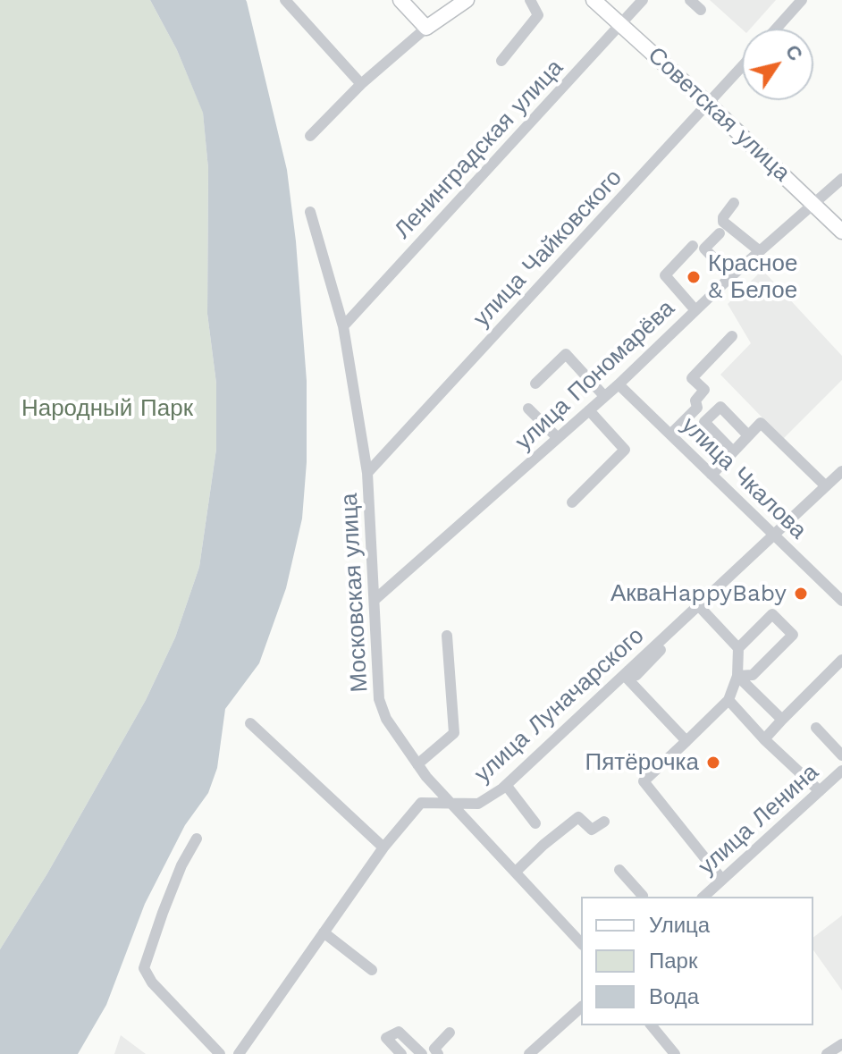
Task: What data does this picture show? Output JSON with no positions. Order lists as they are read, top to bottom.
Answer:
{
  "streets": {
    "main road": ["Советская улица"],
    "street": [
      "Ленинградская улица",
      "улица Чайковского",
      "улица Пономарёва",
      "улица Чкалова",
      "Московская улица",
      "улица Луначарского",
      "улица Ленина"
    ]
  },
  "crossings": [
    ["Советская улица", "Ленинградская улица"],
    ["Советская улица", "улица Чайковского"],
    ["Советская улица", "улица Пономарёва"],
    ["Ленинградская улица", "Московская улица"],
    ["улица Чайковского", "Московская улица"],
    ["улица Пономарёва", "улица Чкалова"],
    ["улица Пономарёва", "Московская улица"],
    ["улица Чкалова", "улица Луначарского"],
    ["Московская улица", "улица Луначарского"]
  ],
  "parks": ["Народный Парк"],
  "places": ["Красное & Белое", "АкваHappyBaby", "Пятёрочка"],
  "legend": ["Улица", "Парк", "Вода"],
  "north": "top right"
}
